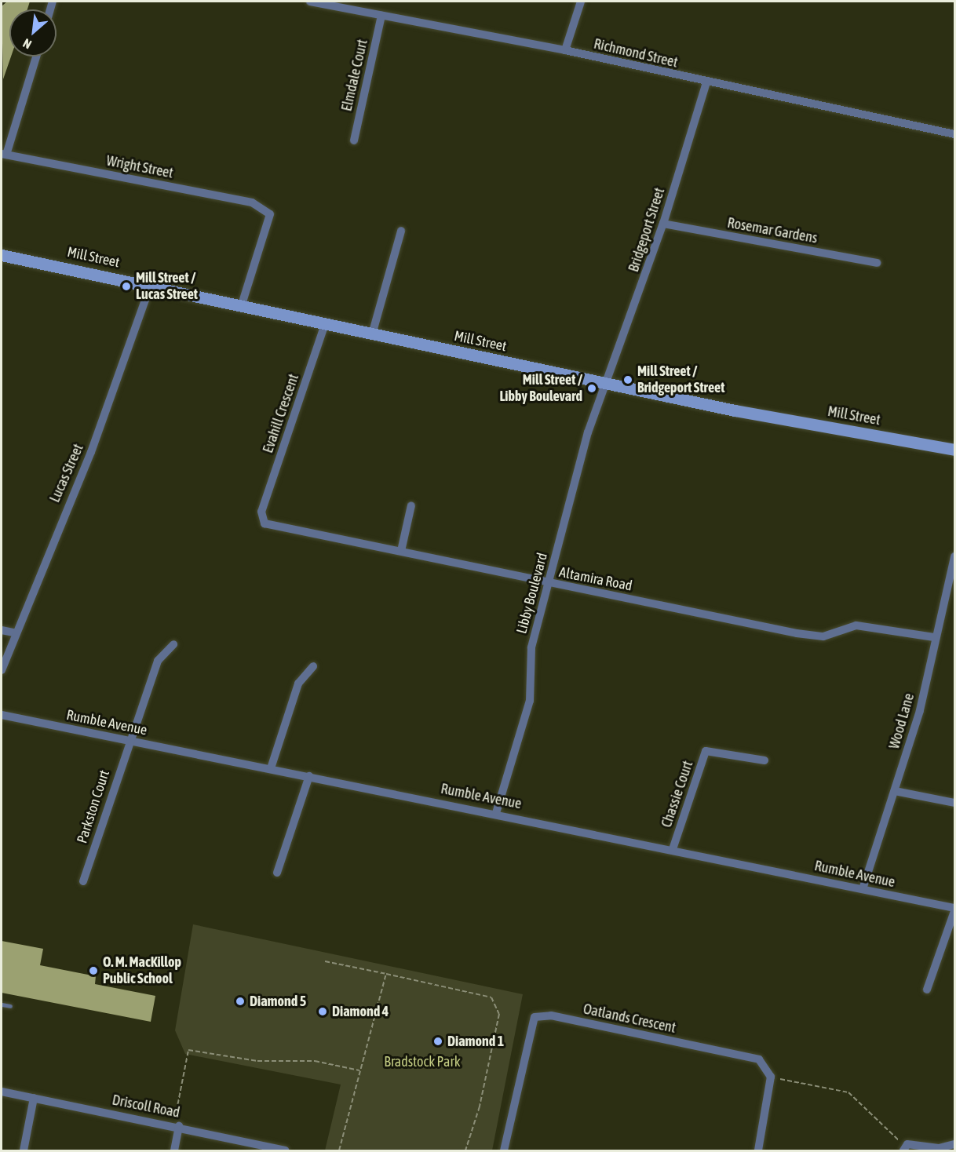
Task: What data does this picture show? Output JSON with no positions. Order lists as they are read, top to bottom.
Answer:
{
  "streets": {
    "street": [
      "Richmond Street",
      "Elmdale Court",
      "Wright Street",
      "Bridgeport Street",
      "Rosemar Gardens",
      "Mill Street",
      "Evahill Crescent",
      "Lucas Street",
      "Altamira Road",
      "Libby Boulevard",
      "Wood Lane",
      "Rumble Avenue",
      "Chassie Court",
      "Parkston Court",
      "Oatlands Crescent",
      "Driscoll Road"
    ]
  },
  "crossings": [
    ["Richmond Street", "Elmdale Court"],
    ["Richmond Street", "Bridgeport Street"],
    ["Wright Street", "Mill Street"],
    ["Bridgeport Street", "Rosemar Gardens"],
    ["Bridgeport Street", "Mill Street"],
    ["Bridgeport Street", "Libby Boulevard"],
    ["Mill Street", "Evahill Crescent"],
    ["Mill Street", "Lucas Street"],
    ["Mill Street", "Libby Boulevard"],
    ["Evahill Crescent", "Altamira Road"],
    ["Altamira Road", "Libby Boulevard"],
    ["Altamira Road", "Wood Lane"],
    ["Libby Boulevard", "Rumble Avenue"],
    ["Wood Lane", "Rumble Avenue"],
    ["Rumble Avenue", "Chassie Court"],
    ["Rumble Avenue", "Parkston Court"]
  ],
  "parks": ["Bradstock Park"],
  "places": [
    "Mill Street / Lucas Street",
    "Mill Street / Bridgeport Street",
    "Mill Street / Libby Boulevard",
    "O. M. MacKillop Public School",
    "Diamond 5",
    "Diamond 4",
    "Diamond 1"
  ],
  "north": "bottom left"
}
